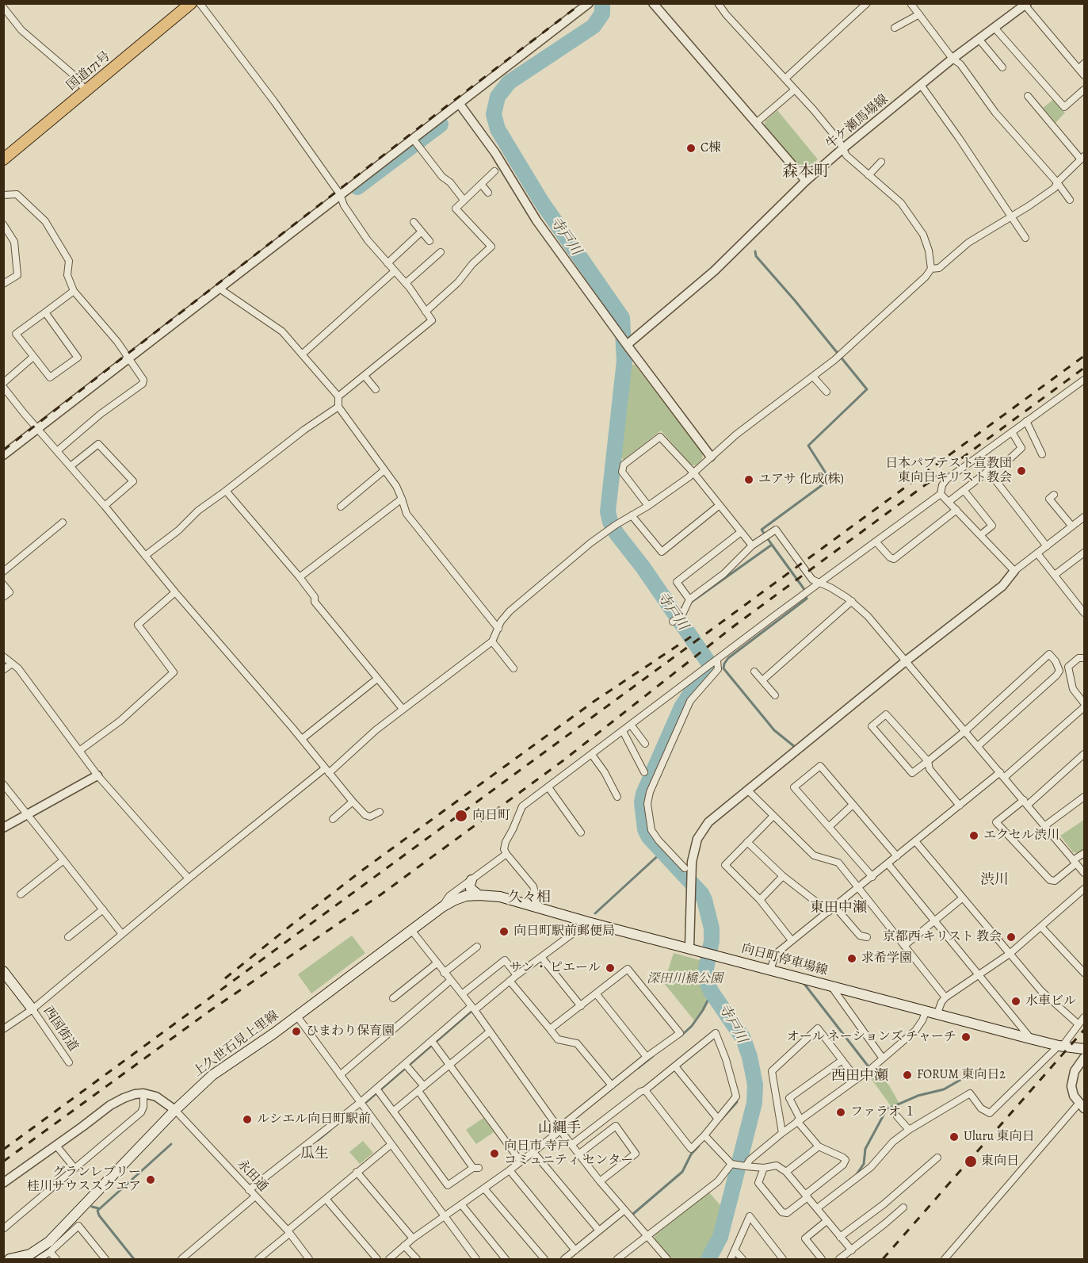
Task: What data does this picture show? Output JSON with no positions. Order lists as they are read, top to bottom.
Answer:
{
  "streets": {
    "highway": ["国道171号"],
    "main road": ["向日町停車場線", "上久世石見上里線"],
    "street": ["牛ケ瀬馬場線", "西国街道", "永田通"]
  },
  "crossings": [
    ["向日町停車場線", "上久世石見上里線"],
    ["上久世石見上里線", "永田通"]
  ],
  "districts": [
    "森本町",
    "渋川",
    "久々相",
    "東田中瀬",
    "西田中瀬",
    "山縄手",
    "瓜生"
  ],
  "water": ["寺戸川"],
  "parks": ["深田川橋公園"],
  "places": [
    "C棟",
    "日本パブテスト宣教団 東向日キリスト教会",
    "ユアサ 化成(株)",
    "向日町",
    "エクセル渋川",
    "向日町駅前郵便局",
    "京都西 キリスト 教会",
    "求希学園",
    "サン・ ピエール",
    "水車ビル",
    "ひまわり保育園",
    "オール ネーションズ チャーチ",
    "FORUM 東向日2",
    "ファラオ １",
    "ルシエル向日町駅前",
    "Uluru 東向日",
    "向日市 寺戸 コミュニティ センター",
    "東向日",
    "グランレブリー 桂川サウススクエア"
  ]
}
